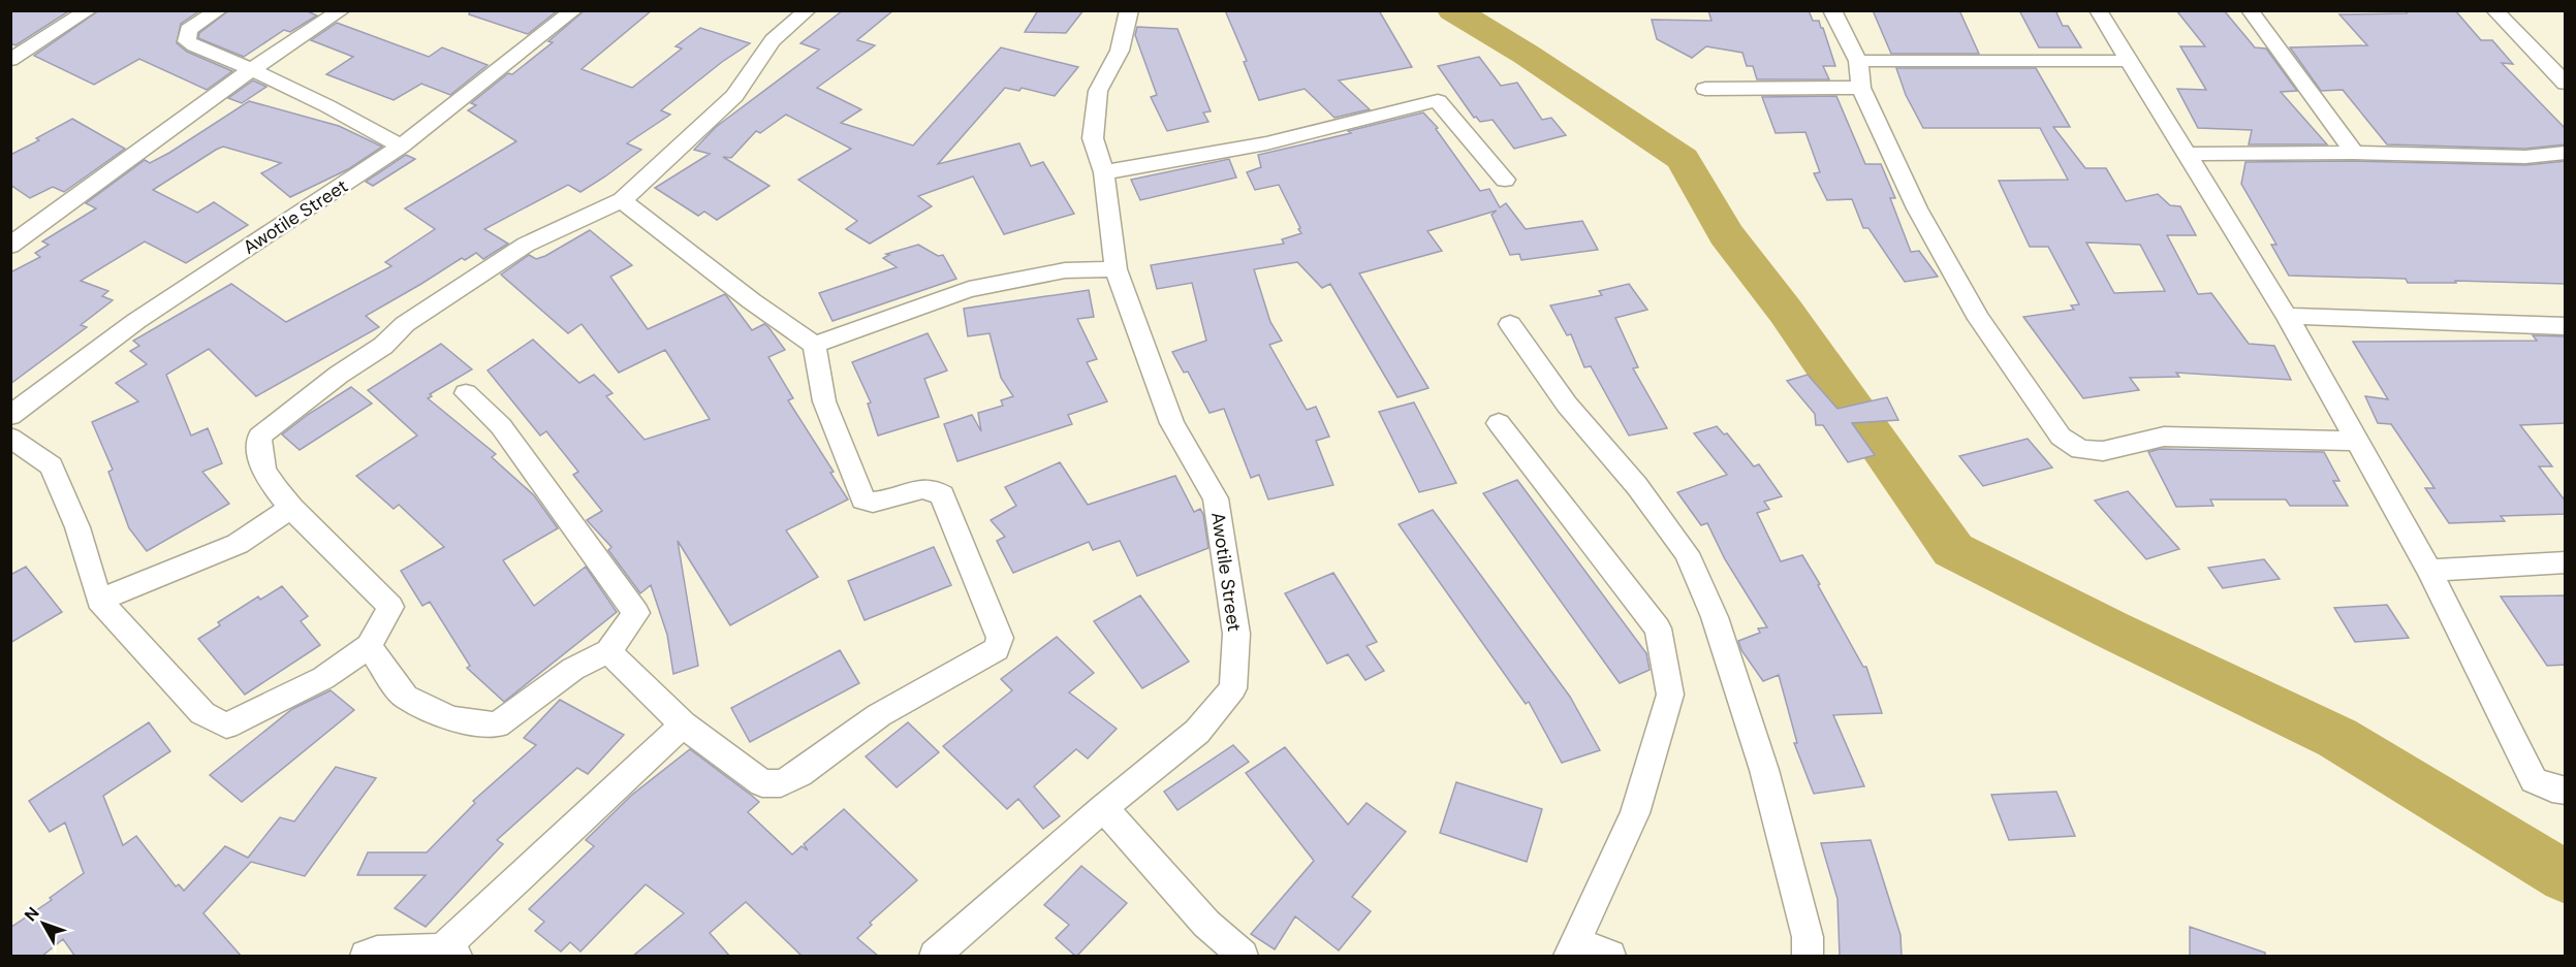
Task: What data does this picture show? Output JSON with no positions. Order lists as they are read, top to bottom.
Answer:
{
  "streets": {
    "street": ["Awotile Street"]
  },
  "north": "top left"
}
